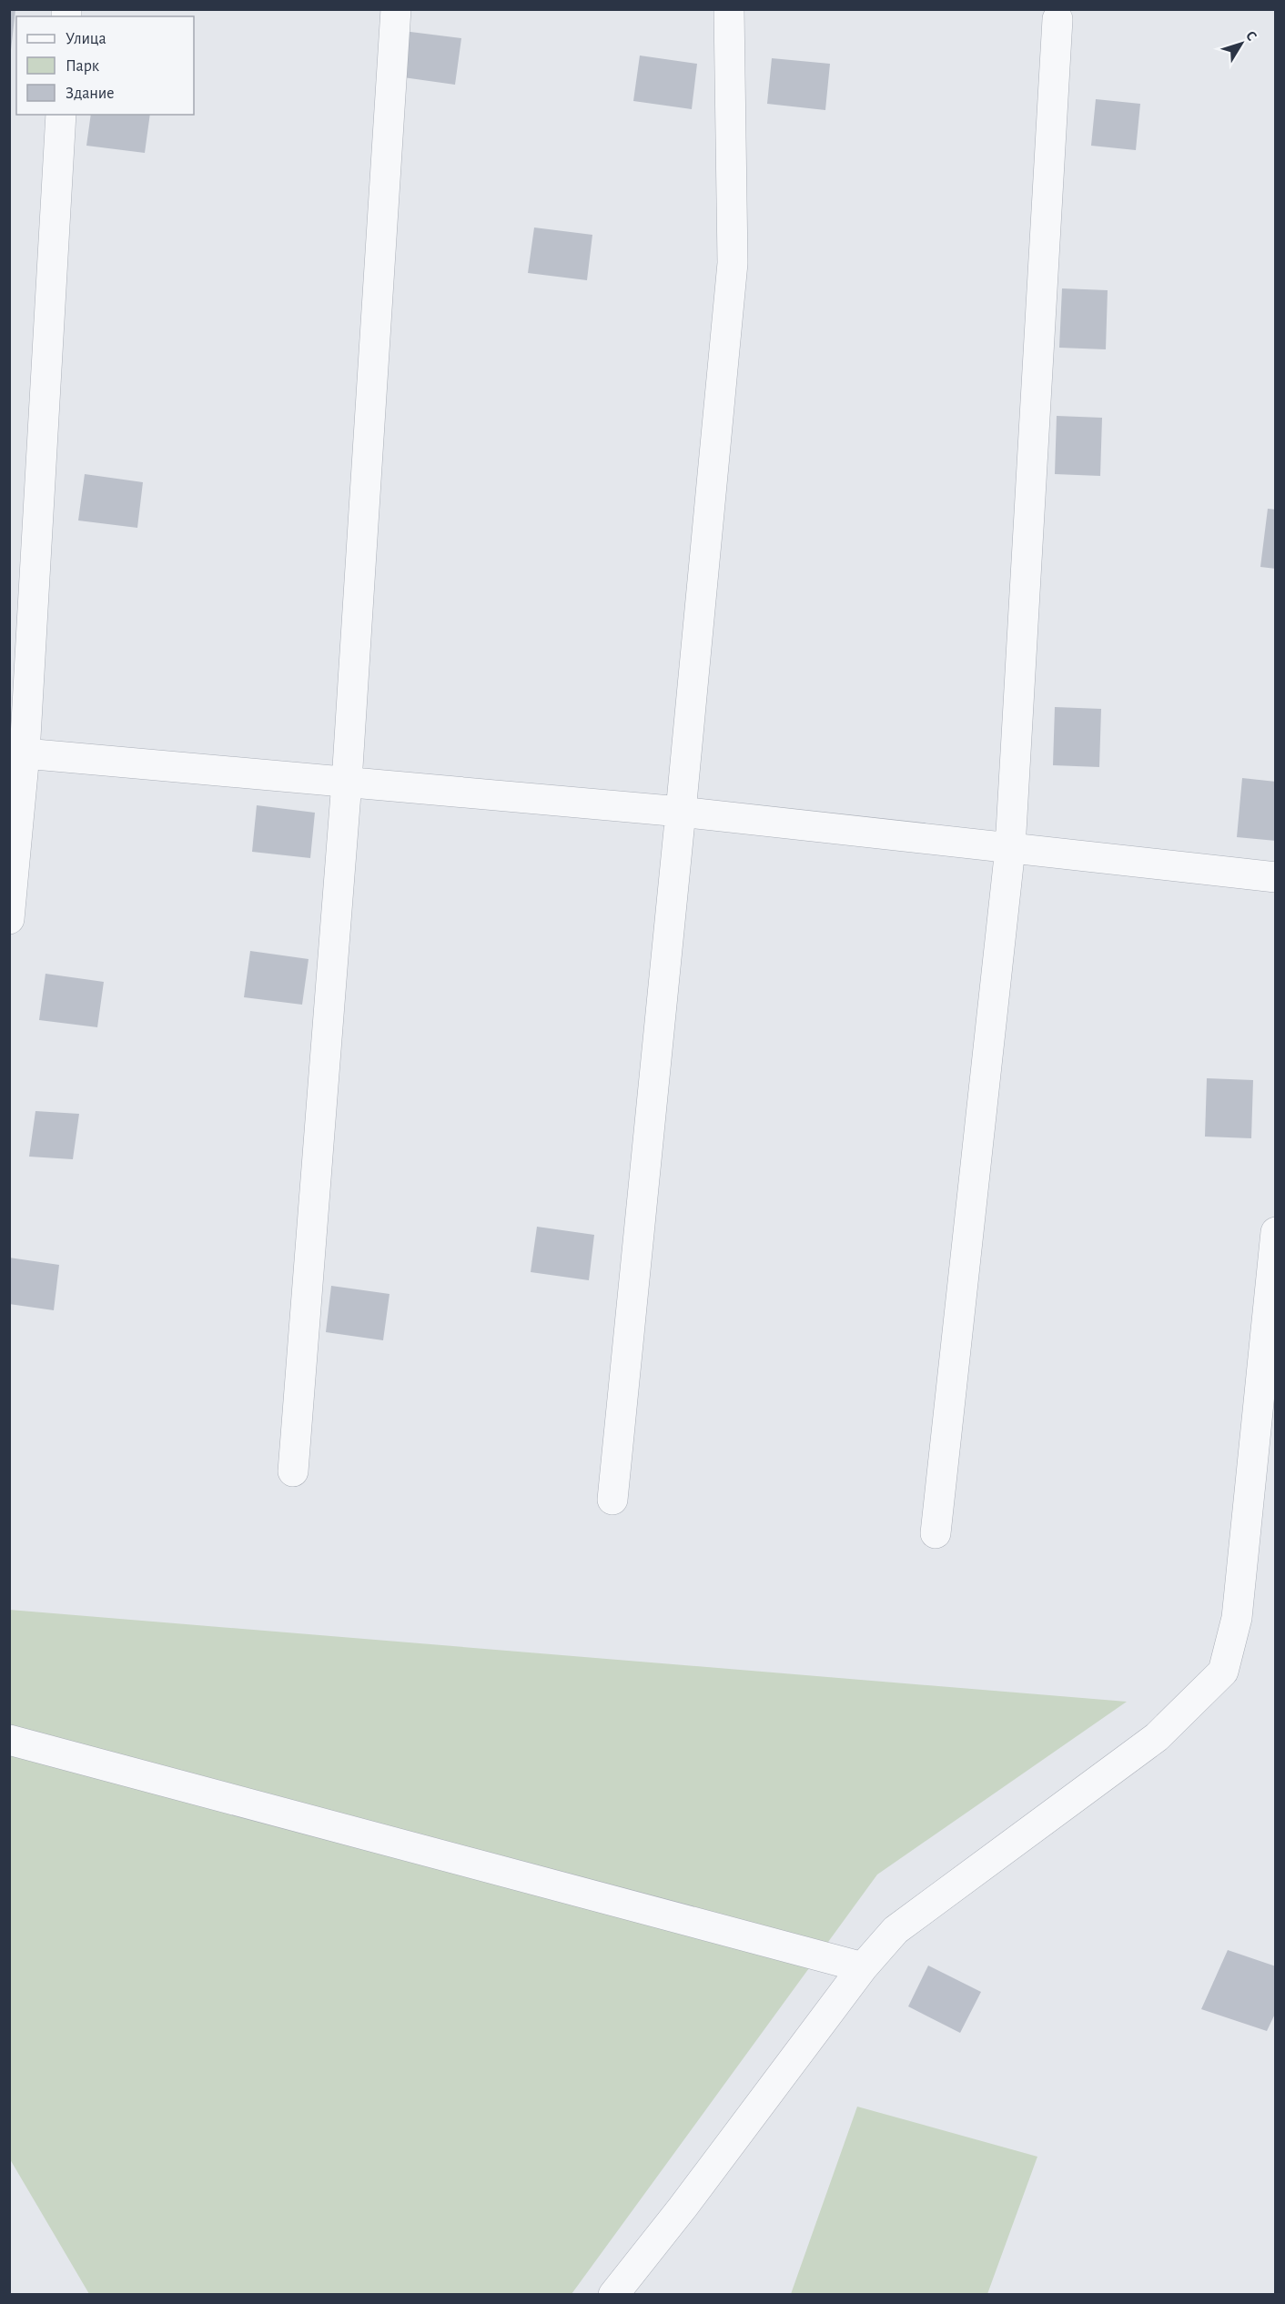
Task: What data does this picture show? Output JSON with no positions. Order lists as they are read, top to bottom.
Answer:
{
  "legend": ["Улица", "Парк", "Здание"],
  "north": "top right"
}
